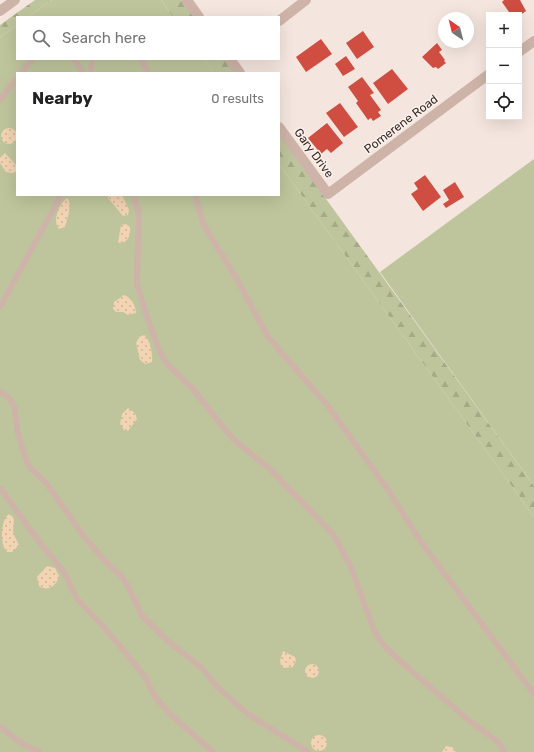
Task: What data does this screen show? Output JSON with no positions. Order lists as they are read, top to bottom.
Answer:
{
  "streets": {
    "street": ["Pomerene Road", "Gary Drive"]
  },
  "crossings": [
    ["Pomerene Road", "Gary Drive"]
  ],
  "north": "top left",
  "page": {
    "map_buttons": ["+", "−"],
    "search": "Search here",
    "heading": ["Nearby", "0 results"]
  }
}
